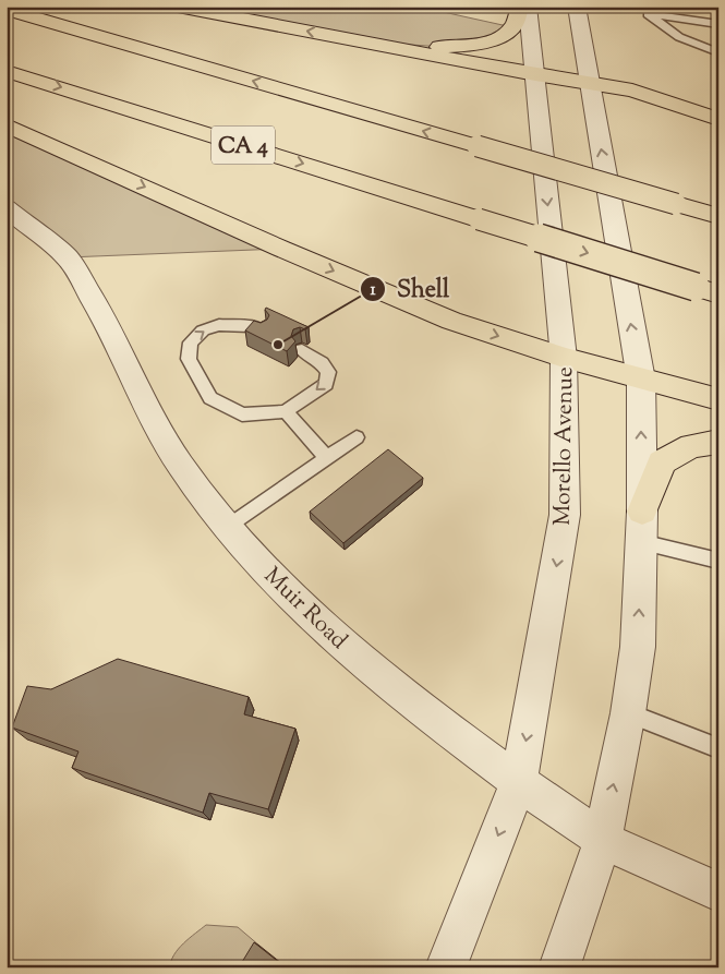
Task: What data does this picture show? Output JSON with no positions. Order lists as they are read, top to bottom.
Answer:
{
  "streets": {
    "highway": ["CA 4"],
    "street": ["Morello Avenue", "Muir Road"]
  },
  "crossings": [
    ["Morello Avenue", "Muir Road"]
  ],
  "places": ["Shell"]
}
